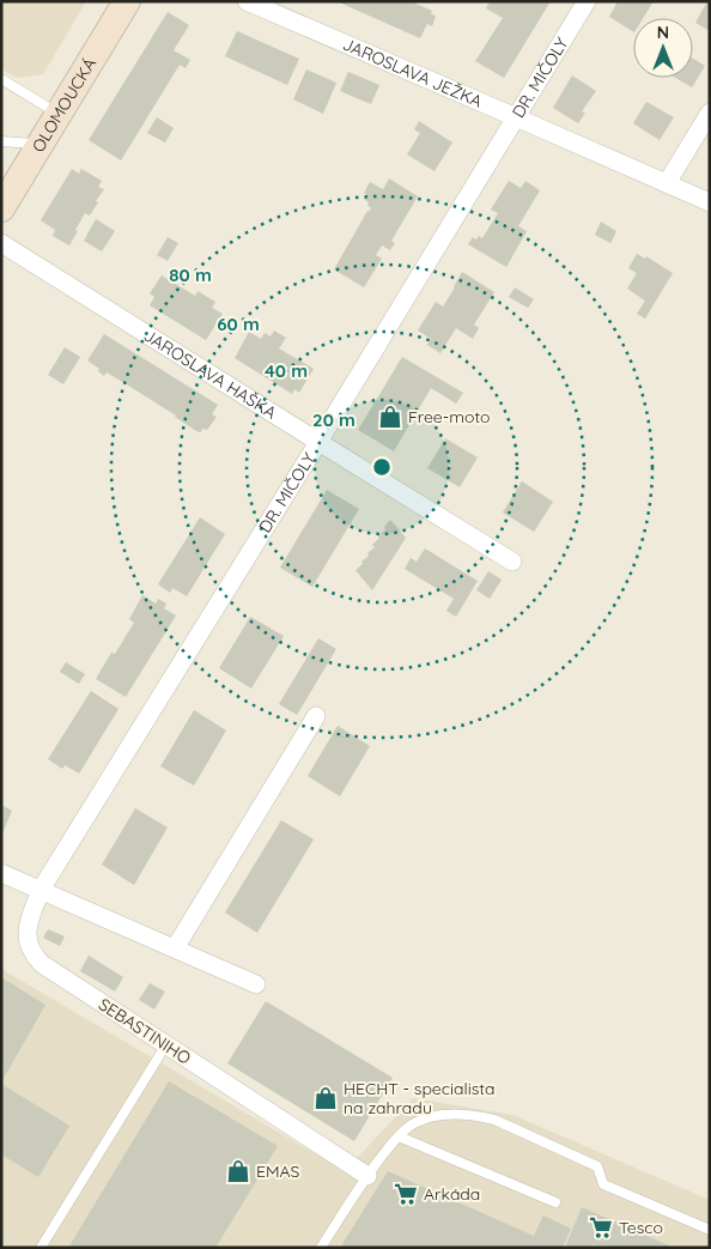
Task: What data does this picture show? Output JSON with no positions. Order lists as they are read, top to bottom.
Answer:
{
  "streets": {
    "street": [
      "JAROSLAVA JEŽKA",
      "DR. MIČOLY",
      "OLOMOUCKÁ",
      "JAROSLAVA HAŠKA",
      "SEBASTINIHO"
    ]
  },
  "crossings": [
    ["JAROSLAVA JEŽKA", "DR. MIČOLY"],
    ["DR. MIČOLY", "JAROSLAVA HAŠKA"],
    ["DR. MIČOLY", "SEBASTINIHO"]
  ],
  "places": {
    "shop": ["Free-moto", "HECHT - specialista na zahradu", "EMAS"],
    "supermarket": ["Arkáda", "Tesco"]
  },
  "north": "top",
  "rings": [
    "80 m",
    "60 m",
    "40 m",
    "20 m"
  ]
}
